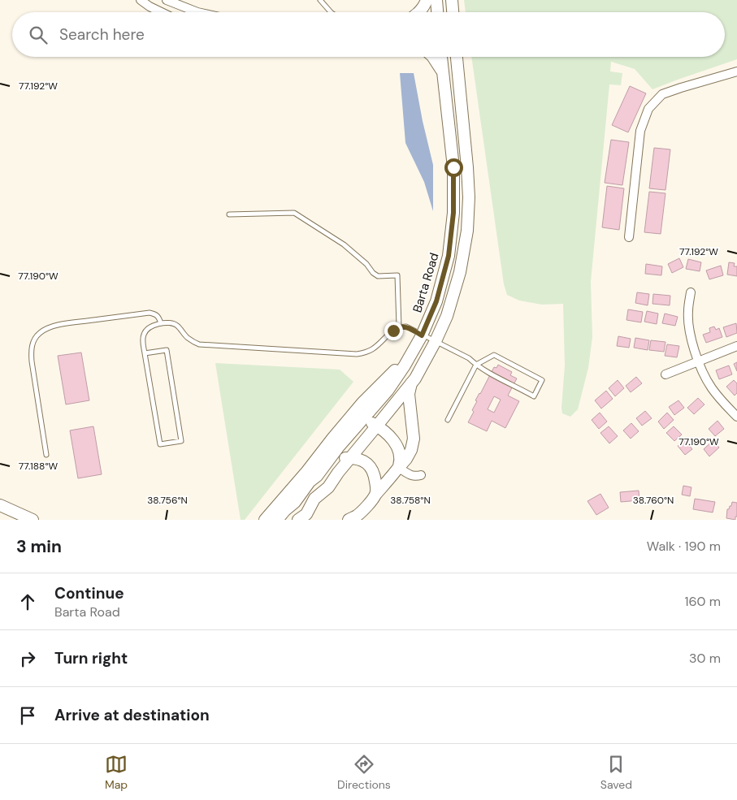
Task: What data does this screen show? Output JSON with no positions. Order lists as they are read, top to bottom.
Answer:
{
  "streets": {
    "street": ["Barta Road"]
  },
  "page": {
    "search": "Search here",
    "heading": ["3 min", "Walk · 190 m"],
    "list": [
      ["Continue", "Barta Road", "160 m"],
      ["Turn right", "30 m"],
      "Arrive at destination"
    ],
    "nav": ["Map", "Directions", "Saved"]
  },
  "coordinates": [
    "77.192°W",
    "77.190°W",
    "77.188°W",
    "38.756°N",
    "38.758°N",
    "38.760°N"
  ]
}
